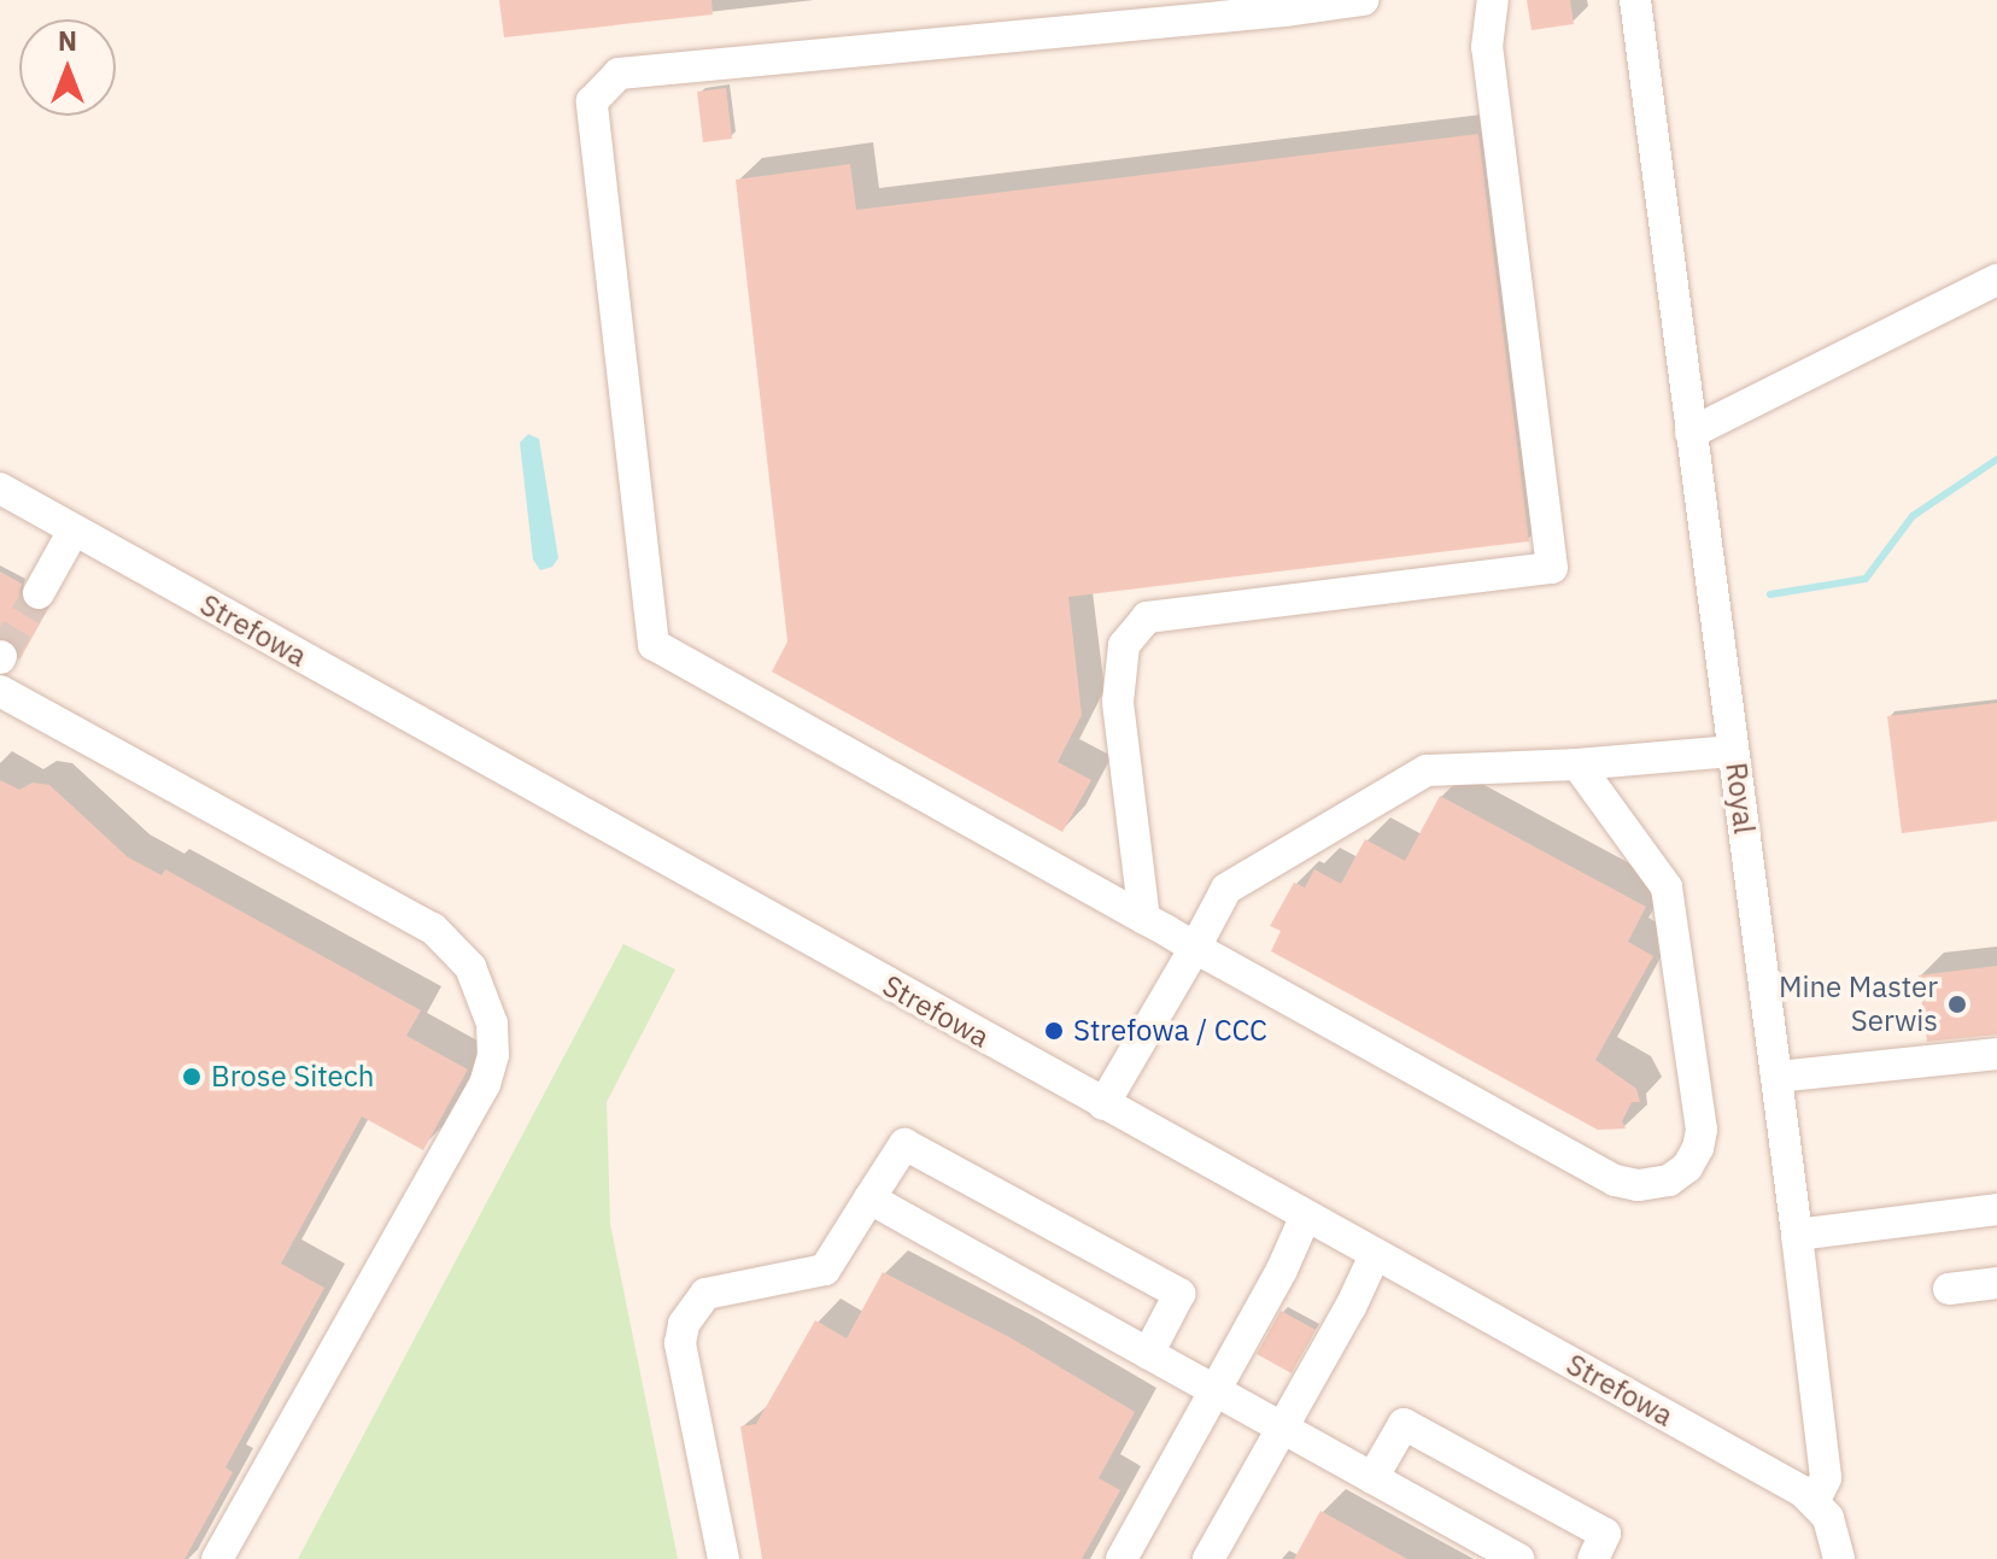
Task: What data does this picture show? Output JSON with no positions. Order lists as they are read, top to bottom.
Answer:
{
  "streets": {
    "street": ["Strefowa", "Royal"]
  },
  "crossings": [
    ["Strefowa", "Royal"]
  ],
  "places": ["Mine Master Serwis", "Strefowa / CCC", "Brose Sitech"],
  "north": "top"
}
